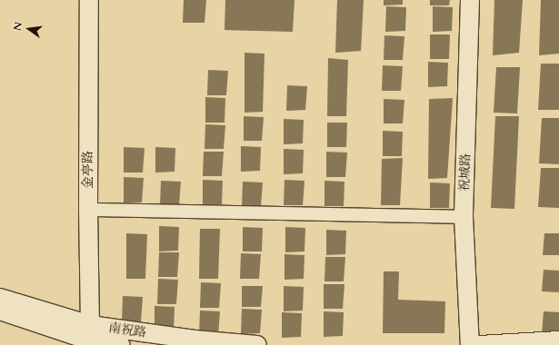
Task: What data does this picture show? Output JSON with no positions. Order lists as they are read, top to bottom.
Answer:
{
  "streets": {
    "main road": ["金亭路", "祝城路", "南祝路"]
  },
  "crossings": [
    ["金亭路", "南祝路"]
  ],
  "north": "left"
}
